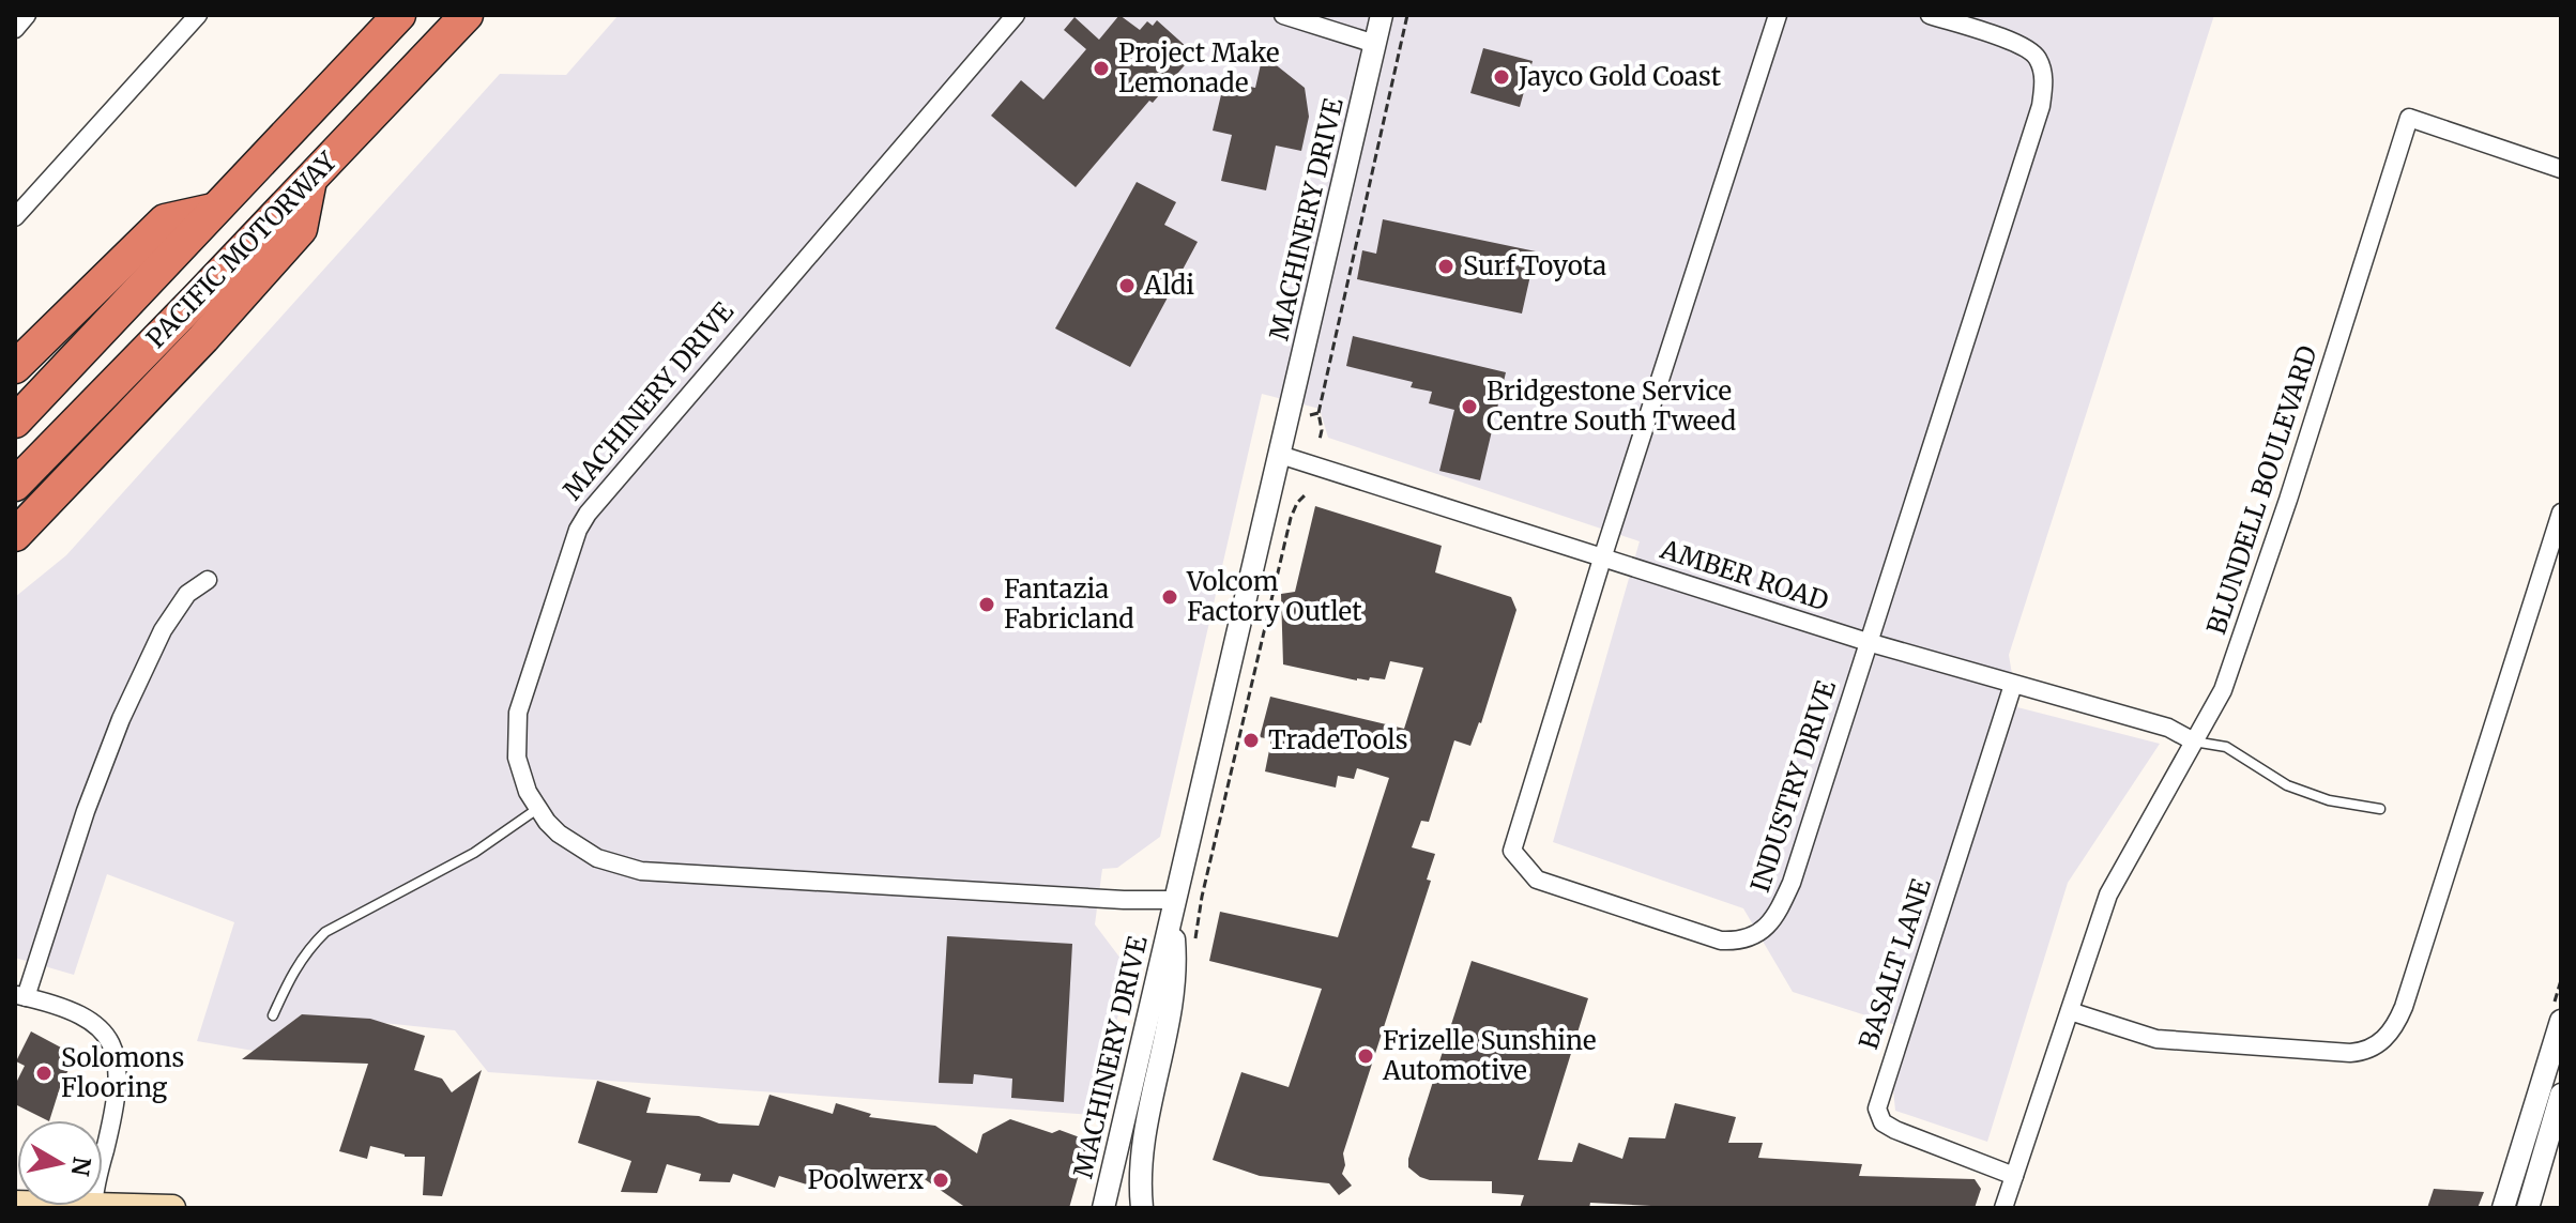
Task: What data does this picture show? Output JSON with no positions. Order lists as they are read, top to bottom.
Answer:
{
  "streets": {
    "highway": ["PACIFIC MOTORWAY"],
    "street": [
      "MACHINERY DRIVE",
      "BLUNDELL BOULEVARD",
      "AMBER ROAD",
      "INDUSTRY DRIVE",
      "BASALT LANE"
    ]
  },
  "crossings": [
    ["MACHINERY DRIVE", "AMBER ROAD"],
    ["BLUNDELL BOULEVARD", "AMBER ROAD"],
    ["BLUNDELL BOULEVARD", "BASALT LANE"],
    ["AMBER ROAD", "INDUSTRY DRIVE"],
    ["AMBER ROAD", "BASALT LANE"]
  ],
  "places": [
    "Project Make Lemonade",
    "Jayco Gold Coast",
    "Surf Toyota",
    "Aldi",
    "Bridgestone Service Centre South Tweed",
    "Volcom Factory Outlet",
    "Fantazia Fabricland",
    "TradeTools",
    "Frizelle Sunshine Automotive",
    "Solomons Flooring",
    "Poolwerx"
  ],
  "north": "right"
}
